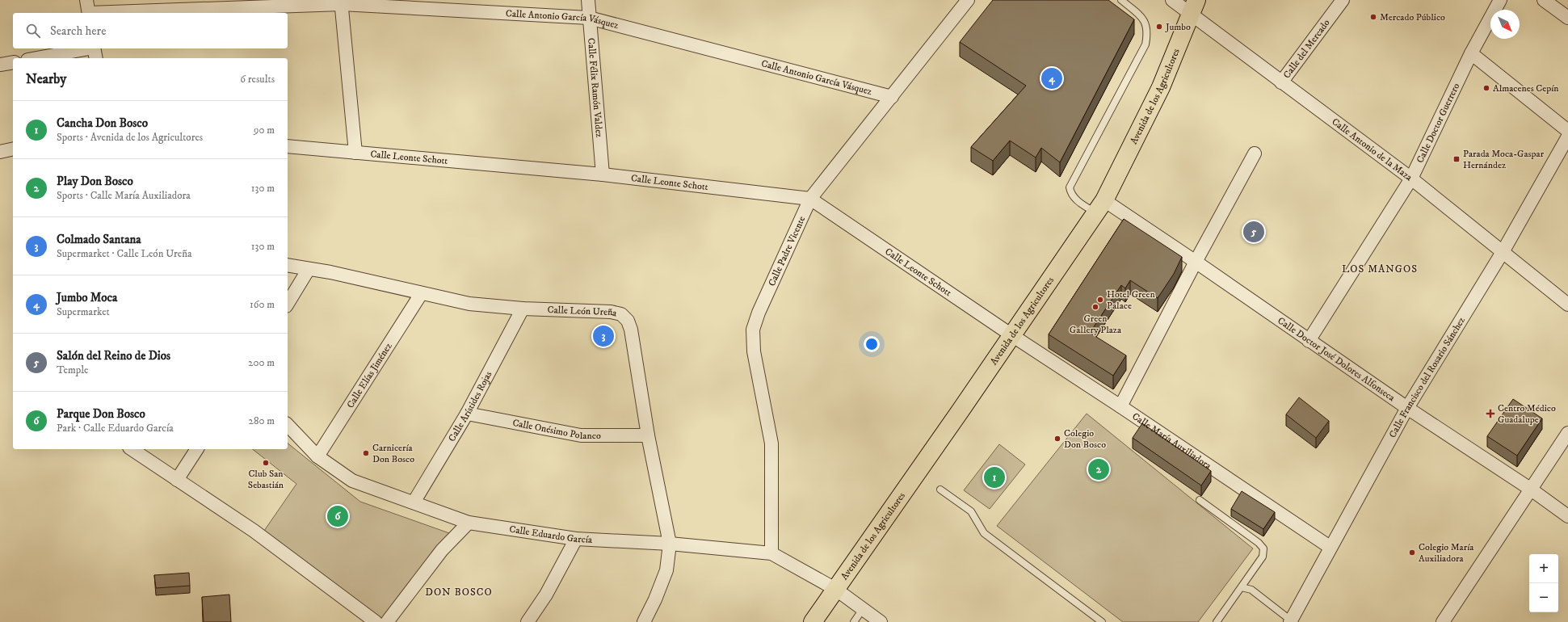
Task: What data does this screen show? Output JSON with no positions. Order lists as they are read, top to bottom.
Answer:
{
  "streets": {
    "main road": ["Avenida de los Agricultores"],
    "street": [
      "Calle Antonio García Vásquez",
      "Calle del Mercado",
      "Calle Félix Ramón Valdez",
      "Calle Doctor Guerrero",
      "Calle Antonio de la Maza",
      "Calle Leonte Schott",
      "Calle Padre Vicente",
      "Calle León Ureña",
      "Calle Doctor José Dolores Alfonseca",
      "Calle Elías Jiménez",
      "Calle Francisco del Rosario Sánchez",
      "Calle Arístides Rojas",
      "Calle Onésimo Polanco",
      "Calle María Auxiliadora",
      "Calle Eduardo García"
    ]
  },
  "crossings": [
    ["Calle Antonio García Vásquez", "Calle Félix Ramón Valdez"],
    ["Calle Antonio García Vásquez", "Calle Padre Vicente"],
    ["Calle del Mercado", "Calle Antonio de la Maza"],
    ["Calle Félix Ramón Valdez", "Calle Leonte Schott"],
    ["Avenida de los Agricultores", "Calle Antonio de la Maza"],
    ["Avenida de los Agricultores", "Calle Leonte Schott"],
    ["Avenida de los Agricultores", "Calle Doctor José Dolores Alfonseca"],
    ["Avenida de los Agricultores", "Calle María Auxiliadora"],
    ["Avenida de los Agricultores", "Calle Eduardo García"],
    ["Calle Doctor Guerrero", "Calle Antonio de la Maza"],
    ["Calle Doctor Guerrero", "Calle Doctor José Dolores Alfonseca"],
    ["Calle Antonio de la Maza", "Calle Francisco del Rosario Sánchez"],
    ["Calle Leonte Schott", "Calle Padre Vicente"],
    ["Calle Leonte Schott", "Calle María Auxiliadora"],
    ["Calle Padre Vicente", "Calle Eduardo García"],
    ["Calle León Ureña", "Calle Elías Jiménez"],
    ["Calle León Ureña", "Calle Arístides Rojas"],
    ["Calle León Ureña", "Calle Onésimo Polanco"],
    ["Calle León Ureña", "Calle Eduardo García"],
    ["Calle Doctor José Dolores Alfonseca", "Calle Francisco del Rosario Sánchez"],
    ["Calle Elías Jiménez", "Calle Eduardo García"],
    ["Calle Francisco del Rosario Sánchez", "Calle María Auxiliadora"],
    ["Calle Arístides Rojas", "Calle Onésimo Polanco"],
    ["Calle Arístides Rojas", "Calle Eduardo García"]
  ],
  "districts": ["LOS MANGOS", "DON BOSCO"],
  "places": {
    "other": [
      "Mercado Público",
      "Jumbo",
      "Almacenes Cepín",
      "Hotel Green Palace",
      "Green Gallery Plaza",
      "Colegio Don Bosco",
      "Carnicería Don Bosco",
      "Club San Sebastián",
      "Colegio María Auxiliadora"
    ],
    "transit": ["Parada Moca-Gaspar Hernández"],
    "health": ["Centro Médico Guadalupe"]
  },
  "north": "bottom right",
  "page": {
    "search": "Search here",
    "heading": ["Nearby", "6 results"],
    "pins": [
      "4",
      "5",
      "3",
      "2",
      "1",
      "6"
    ],
    "list": [
      {
        "mark": "1",
        "name": "Cancha Don Bosco",
        "note": "Sports · Avenida de los Agricultores",
        "value": "90 m"
      },
      {
        "mark": "2",
        "name": "Play Don Bosco",
        "note": "Sports · Calle María Auxiliadora",
        "value": "130 m"
      },
      {
        "mark": "3",
        "name": "Colmado Santana",
        "note": "Supermarket · Calle León Ureña",
        "value": "130 m"
      },
      {
        "mark": "4",
        "name": "Jumbo Moca",
        "note": "Supermarket",
        "value": "160 m"
      },
      {
        "mark": "5",
        "name": "Salón del Reino de Dios",
        "note": "Temple",
        "value": "200 m"
      },
      {
        "mark": "6",
        "name": "Parque Don Bosco",
        "note": "Park · Calle Eduardo García",
        "value": "280 m"
      }
    ],
    "map_buttons": ["+", "−"]
  }
}
